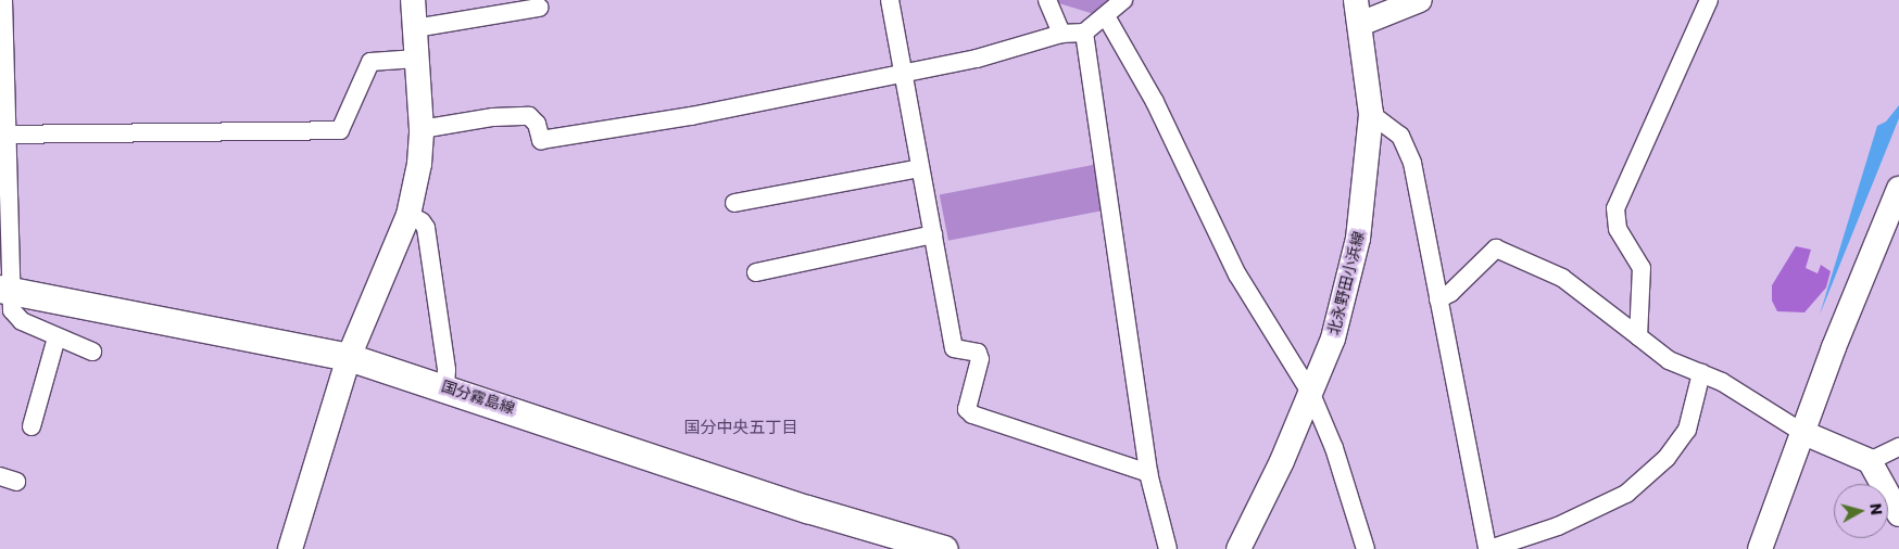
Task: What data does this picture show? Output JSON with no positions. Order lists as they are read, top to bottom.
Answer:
{
  "streets": {
    "main road": ["国分霧島線"],
    "street": ["北永野田小浜線"]
  },
  "districts": ["国分中央五丁目"],
  "north": "right"
}
